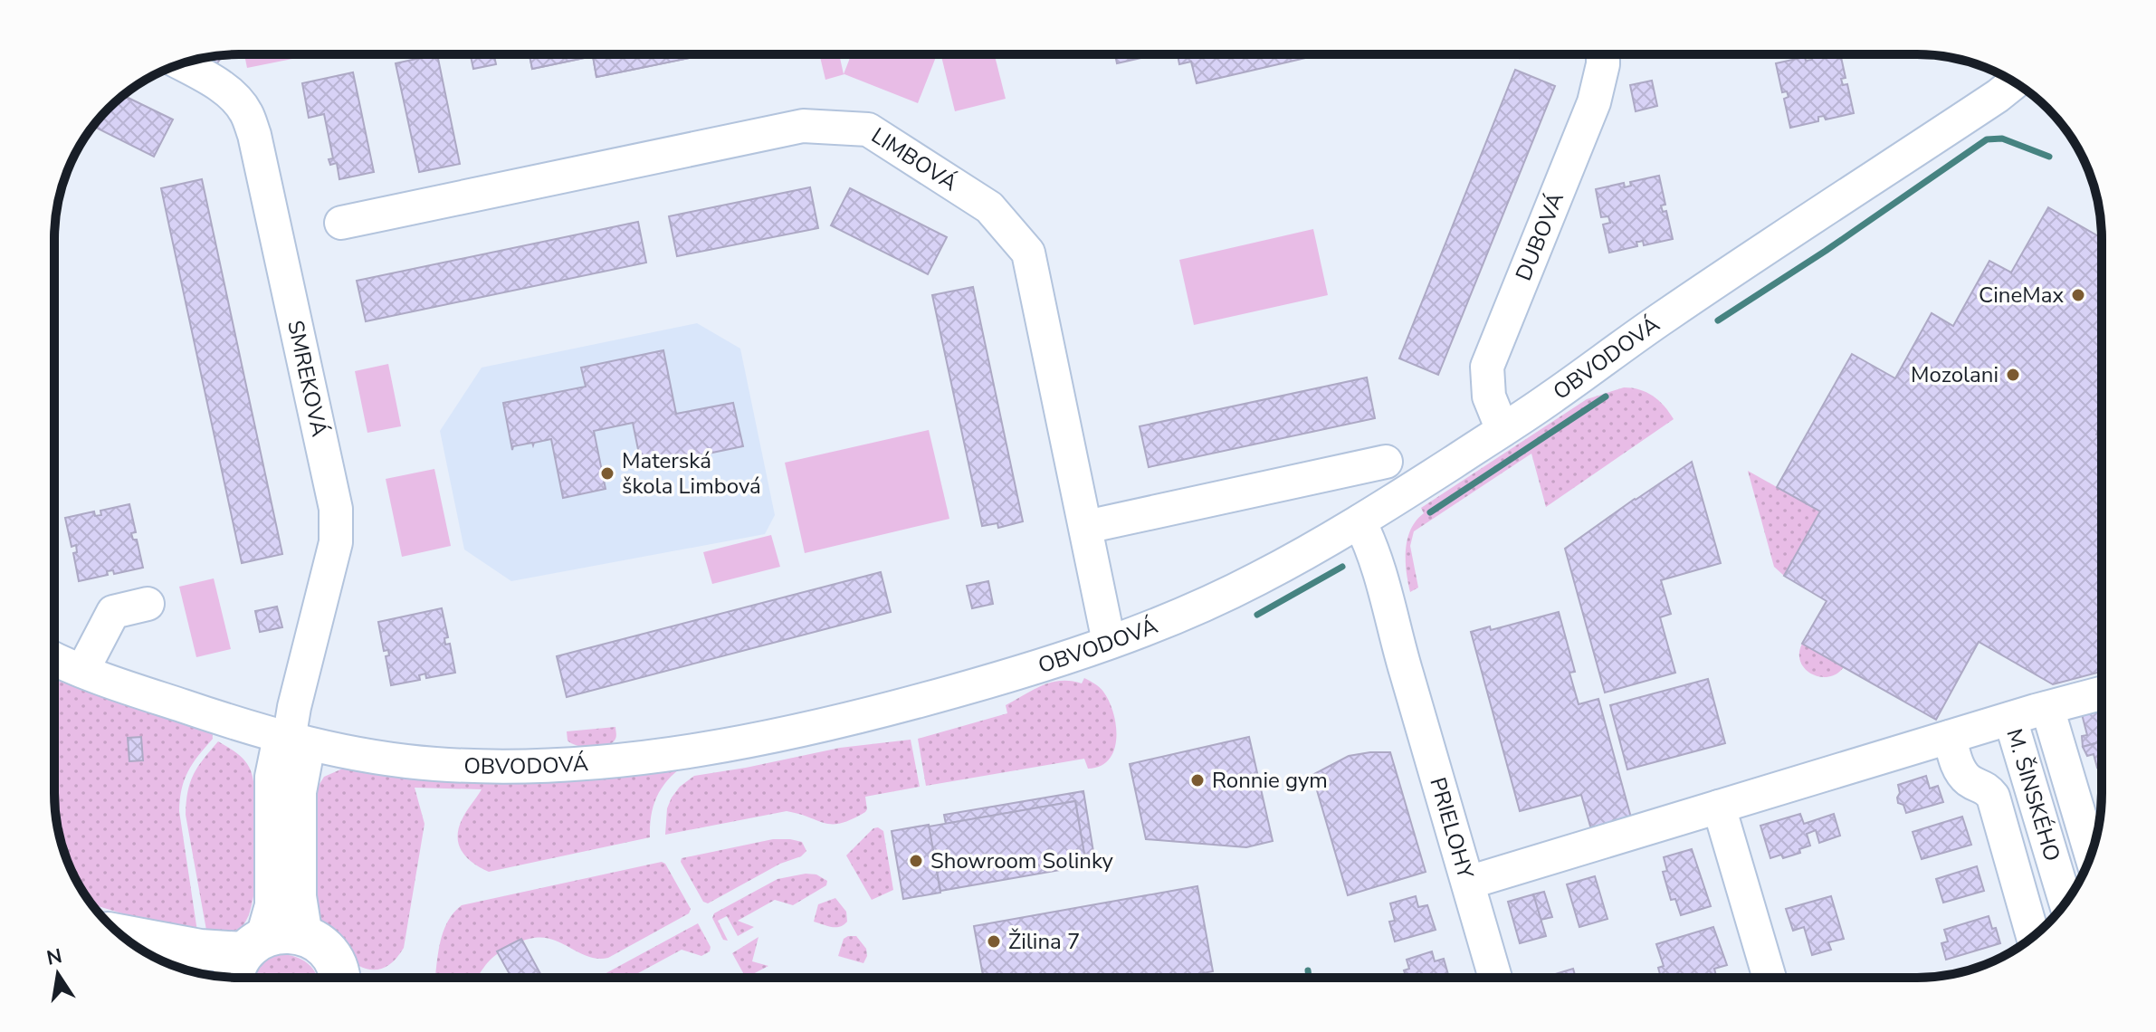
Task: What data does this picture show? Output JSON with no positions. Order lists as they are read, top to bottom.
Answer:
{
  "streets": {
    "street": [
      "LIMBOVÁ",
      "DUBOVÁ",
      "OBVODOVÁ",
      "SMREKOVÁ",
      "M. ŠINSKÉHO",
      "PRIELOHY"
    ]
  },
  "crossings": [
    ["LIMBOVÁ", "OBVODOVÁ"],
    ["DUBOVÁ", "OBVODOVÁ"],
    ["OBVODOVÁ", "SMREKOVÁ"],
    ["OBVODOVÁ", "PRIELOHY"],
    ["M. ŠINSKÉHO", "PRIELOHY"]
  ],
  "places": [
    "CineMax",
    "Mozolani",
    "Materská škola Limbová",
    "Ronnie gym",
    "Showroom Solinky",
    "Žilina 7"
  ],
  "north": "top"
}
